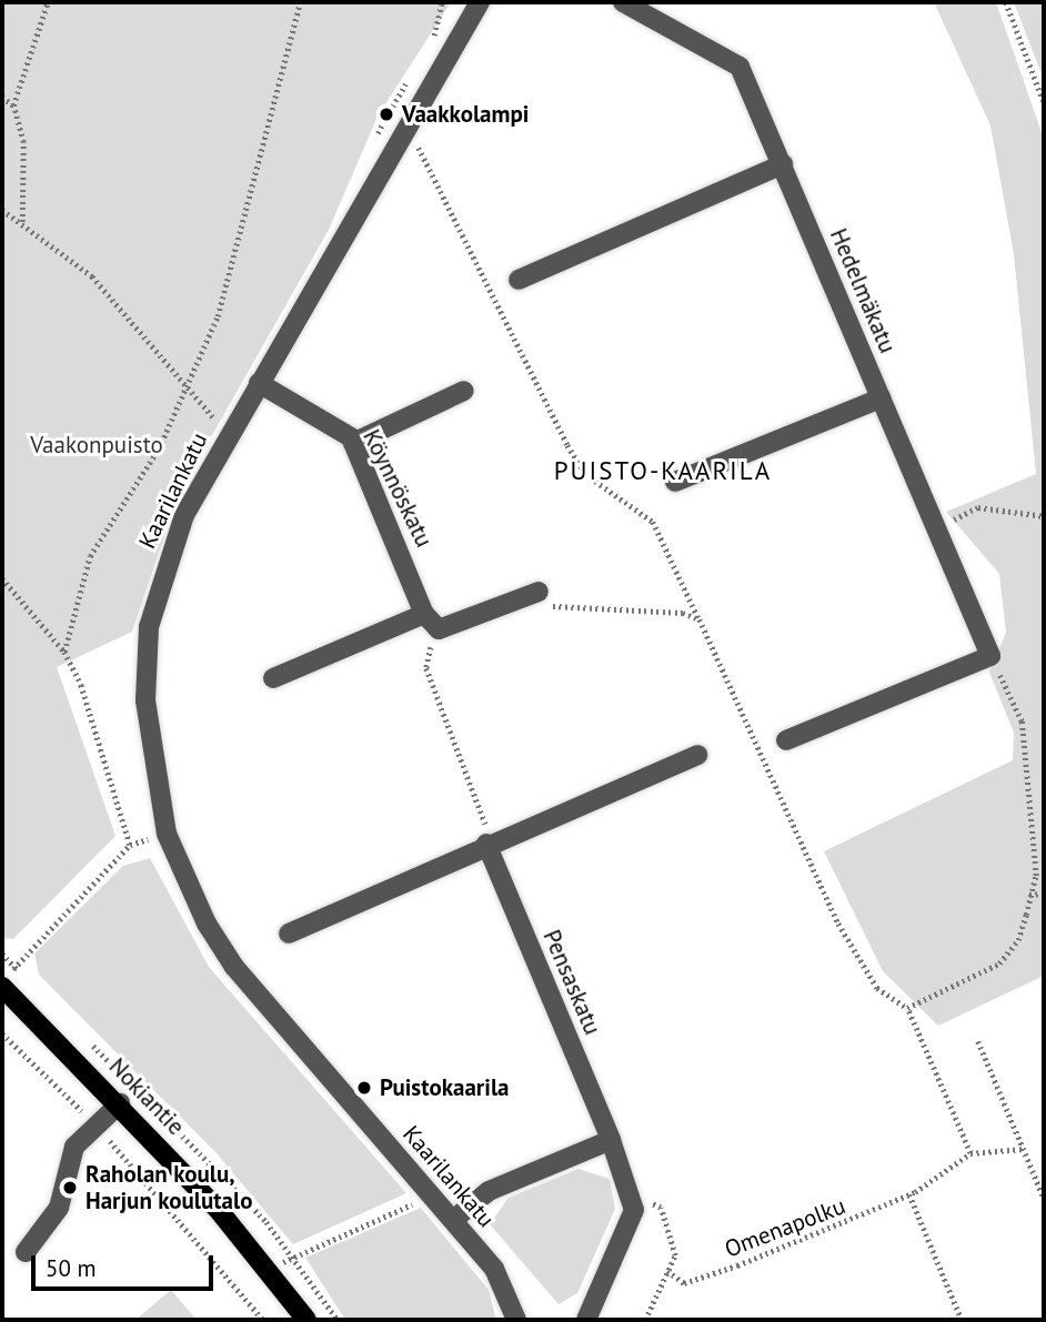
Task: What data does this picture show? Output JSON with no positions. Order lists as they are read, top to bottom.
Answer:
{
  "streets": {
    "main road": ["Nokiantie"],
    "street": [
      "Hedelmäkatu",
      "Köynnöskatu",
      "Kaarilankatu",
      "Pensaskatu"
    ],
    "path": ["Omenapolku"]
  },
  "crossings": [
    ["Köynnöskatu", "Kaarilankatu"]
  ],
  "districts": ["PUISTO-KAARILA"],
  "parks": ["Vaakonpuisto"],
  "places": ["Vaakkolampi", "Puistokaarila", "Raholan koulu, Harjun koulutalo"],
  "scale_bar": "50 m"
}
